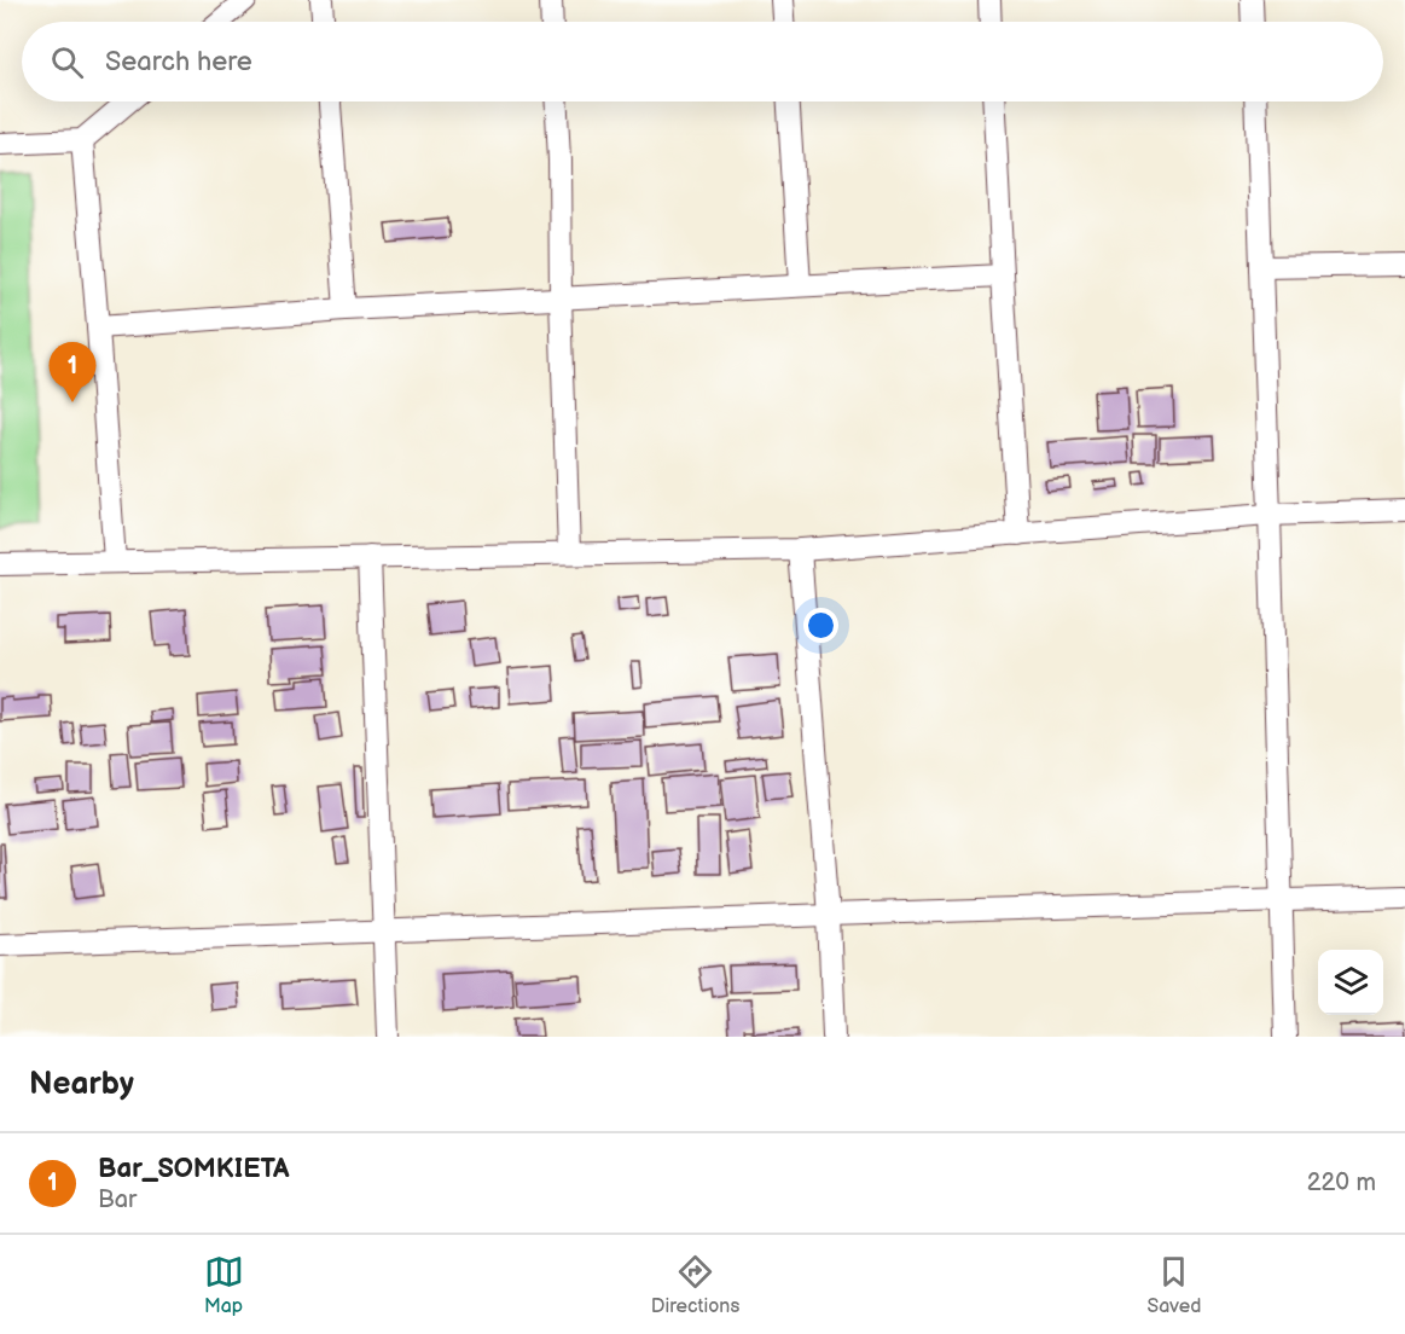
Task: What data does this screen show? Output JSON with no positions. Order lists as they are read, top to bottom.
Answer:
{
  "page": {
    "search": "Search here",
    "pins": "1",
    "heading": "Nearby",
    "list": [
      {
        "mark": "1",
        "name": "Bar_SOMKIETA",
        "note": "Bar",
        "value": "220 m"
      }
    ],
    "nav": ["Map", "Directions", "Saved"]
  }
}
